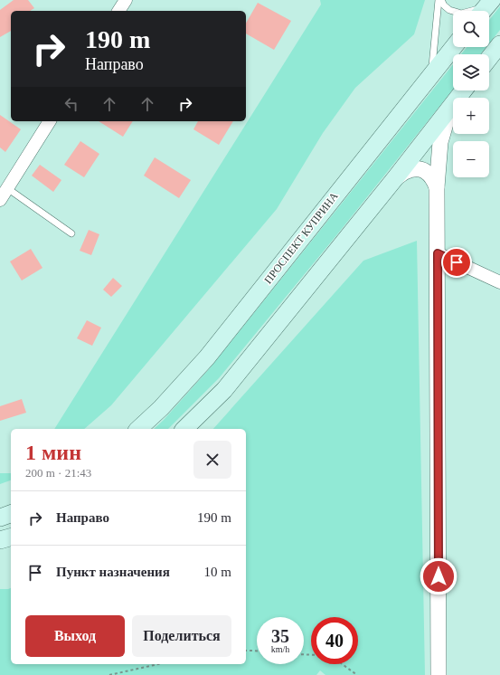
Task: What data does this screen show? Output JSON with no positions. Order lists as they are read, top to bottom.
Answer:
{
  "streets": {
    "main road": ["ПРОСПЕКТ КУПРИНА"]
  },
  "page": {
    "map_buttons": ["+", "−"],
    "turn": ["190 m", "Направо"],
    "heading": ["1 мин", "200 m · 21:43"],
    "list": [
      {
        "name": "Направо",
        "value": "190 m"
      },
      {
        "name": "Пункт назначения",
        "value": "10 m"
      }
    ],
    "buttons": ["Выход", "Поделиться"],
    "speed": "35 km/h",
    "limit": "40"
  }
}
